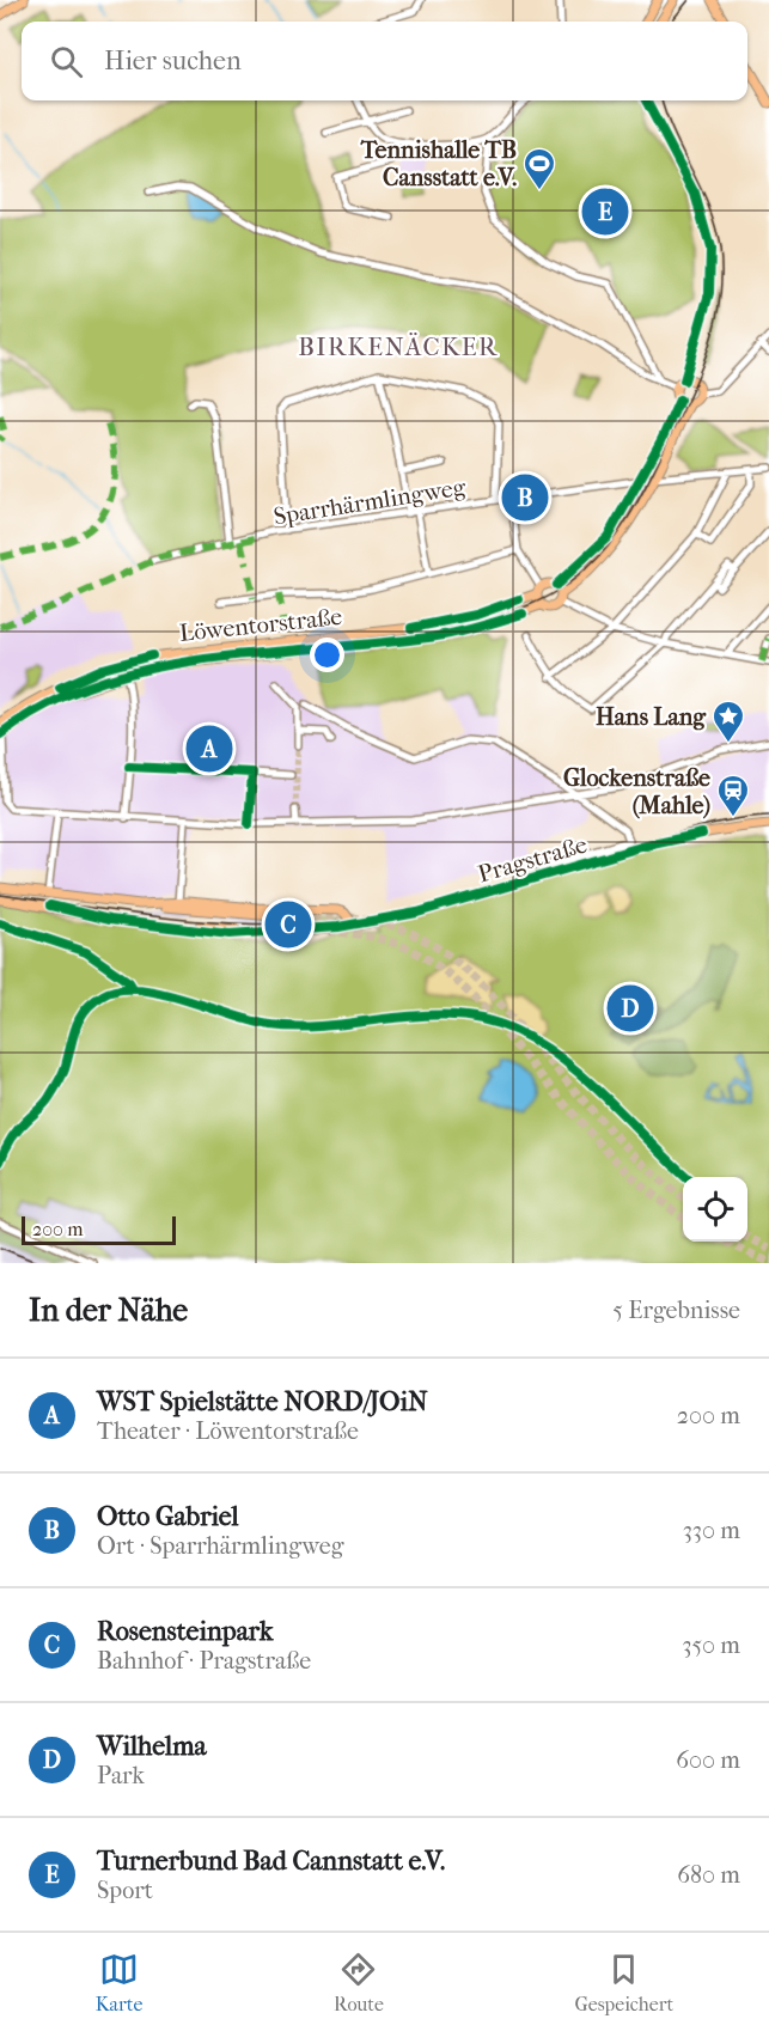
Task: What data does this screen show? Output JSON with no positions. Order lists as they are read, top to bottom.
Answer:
{
  "streets": {
    "main road": ["Löwentorstraße", "Pragstraße"],
    "street": ["Sparrhärmlingweg"]
  },
  "crossings": [
    ["Sparrhärmlingweg", "Löwentorstraße"]
  ],
  "districts": ["BIRKENÄCKER"],
  "places": {
    "sports": ["Tennishalle TB Cansstatt e.V."],
    "place": ["Hans Lang"],
    "station": ["Glockenstraße (Mahle)"]
  },
  "scale_bar": "200 m",
  "page": {
    "search": "Hier suchen",
    "pins": [
      "E",
      "B",
      "A",
      "C",
      "D"
    ],
    "scale": "200 m",
    "heading": ["In der Nähe", "5 Ergebnisse"],
    "list": [
      {
        "mark": "A",
        "name": "WST Spielstätte NORD/JOiN",
        "note": "Theater · Löwentorstraße",
        "value": "200 m"
      },
      {
        "mark": "B",
        "name": "Otto Gabriel",
        "note": "Ort · Sparrhärmlingweg",
        "value": "330 m"
      },
      {
        "mark": "C",
        "name": "Rosensteinpark",
        "note": "Bahnhof · Pragstraße",
        "value": "350 m"
      },
      {
        "mark": "D",
        "name": "Wilhelma",
        "note": "Park",
        "value": "600 m"
      },
      {
        "mark": "E",
        "name": "Turnerbund Bad Cannstatt e.V.",
        "note": "Sport",
        "value": "680 m"
      }
    ],
    "nav": ["Karte", "Route", "Gespeichert"]
  }
}
